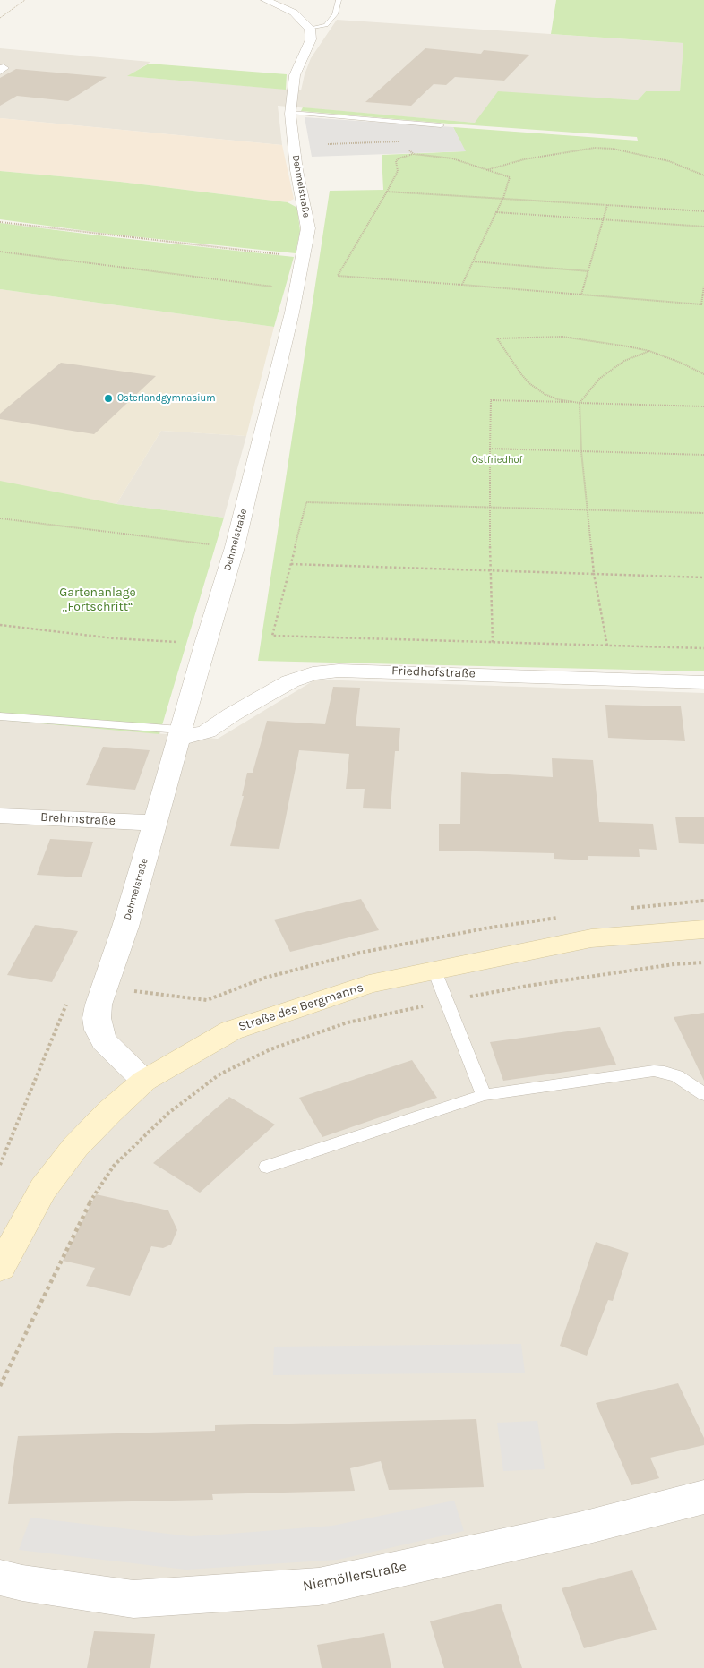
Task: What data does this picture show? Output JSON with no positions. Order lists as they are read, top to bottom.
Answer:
{
  "streets": {
    "main road": ["Straße des Bergmanns"],
    "street": [
      "Dehmelstraße",
      "Friedhofstraße",
      "Brehmstraße",
      "Niemöllerstraße"
    ]
  },
  "crossings": [
    ["Dehmelstraße", "Friedhofstraße"],
    ["Dehmelstraße", "Brehmstraße"],
    ["Dehmelstraße", "Straße des Bergmanns"]
  ],
  "parks": ["Ostfriedhof", "Gartenanlage „Fortschritt“"],
  "places": ["Osterlandgymnasium"]
}
